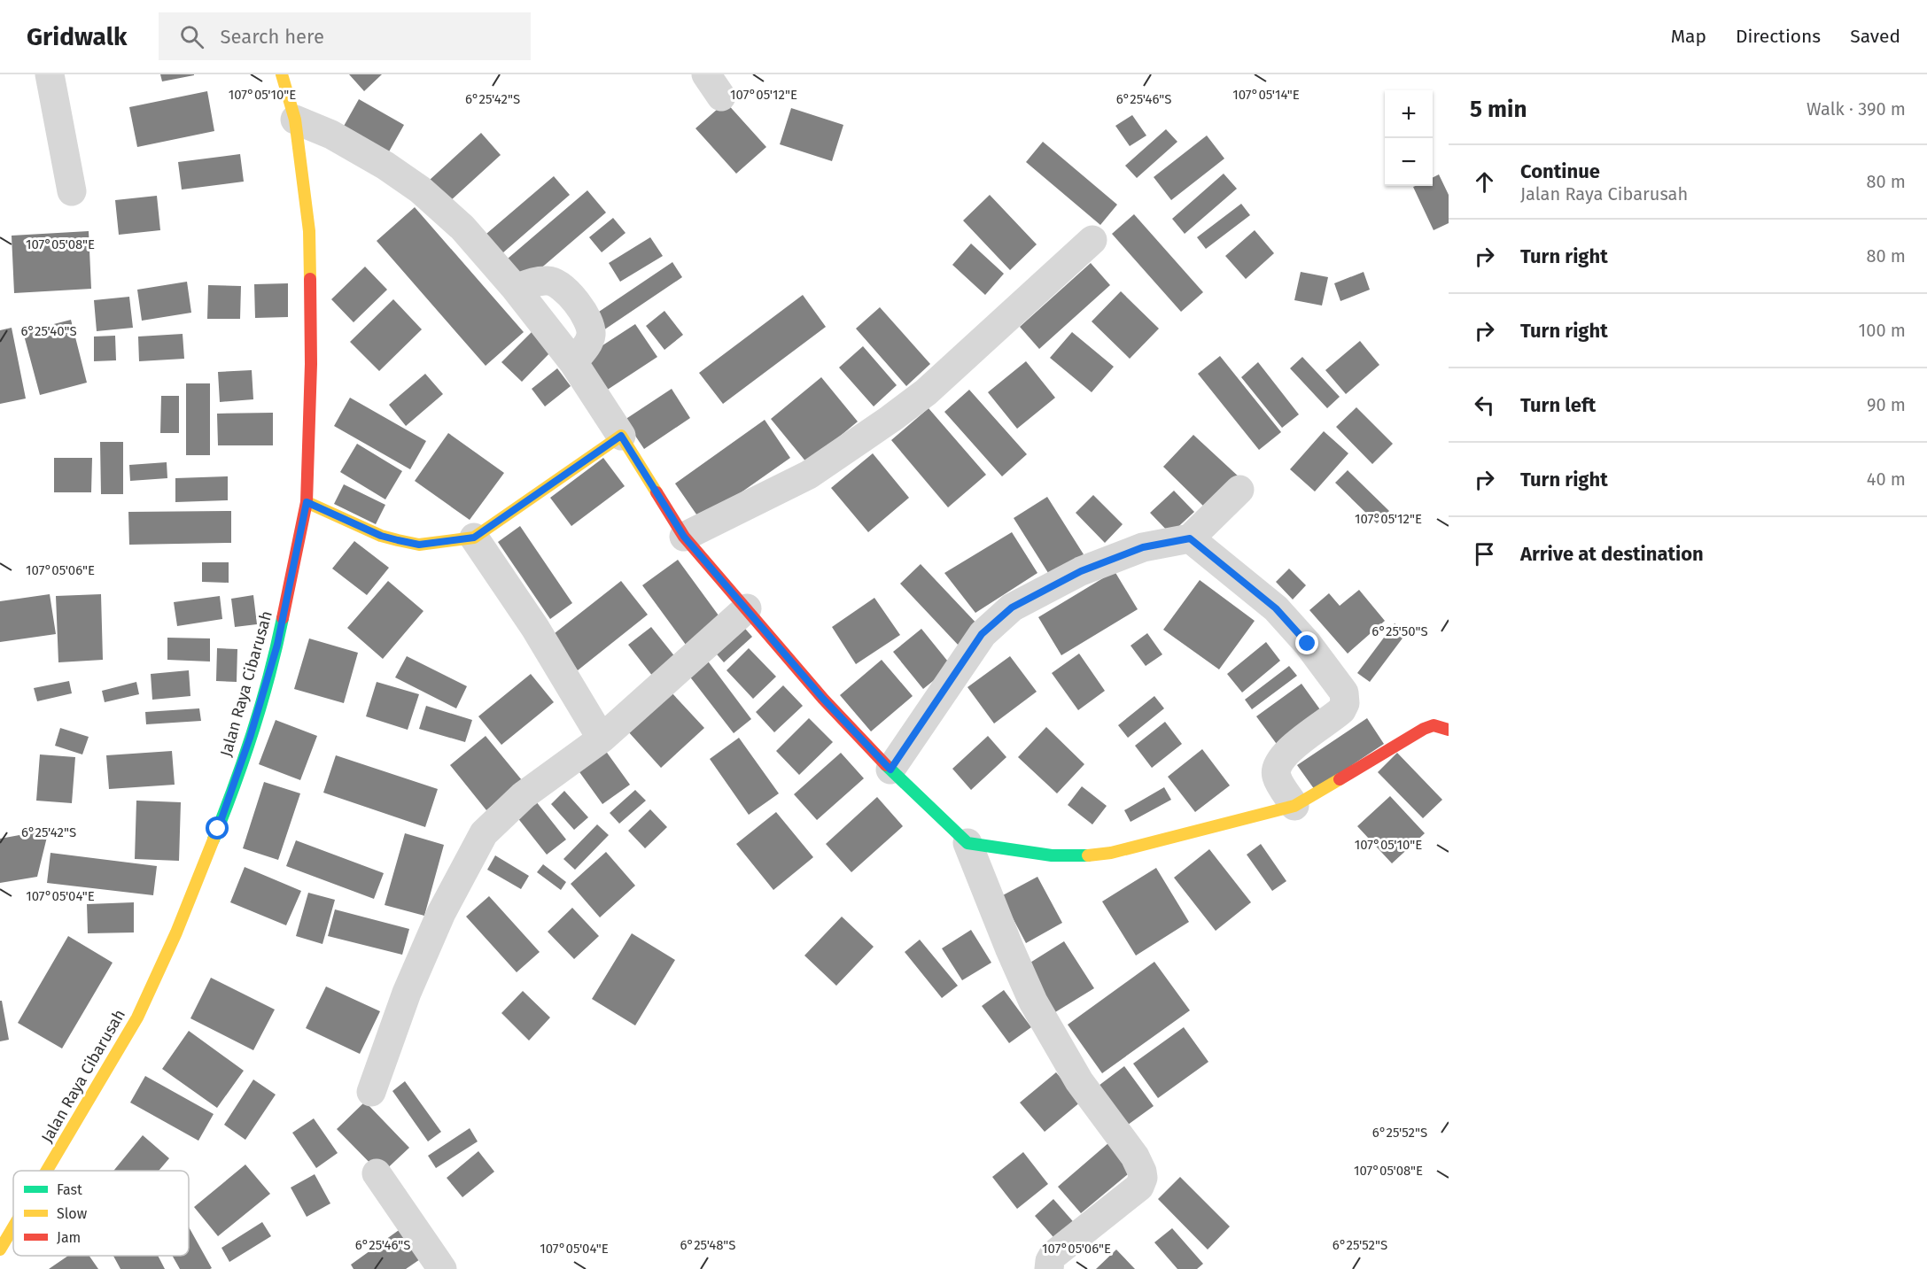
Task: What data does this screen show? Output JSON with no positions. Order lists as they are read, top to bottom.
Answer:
{
  "streets": {
    "street": ["Jalan Raya Cibarusah"]
  },
  "legend": ["Fast", "Slow", "Jam"],
  "page": {
    "header": "Gridwalk",
    "search": "Search here",
    "nav": ["Map", "Directions", "Saved"],
    "heading": ["5 min", "Walk · 390 m"],
    "map_buttons": ["+", "−"],
    "list": [
      ["Continue", "Jalan Raya Cibarusah", "80 m"],
      ["Turn right", "80 m"],
      ["Turn right", "100 m"],
      ["Turn left", "90 m"],
      ["Turn right", "40 m"],
      "Arrive at destination"
    ]
  },
  "coordinates": [
    "107°05'10\"E",
    "107°05'12\"E",
    "107°05'14\"E",
    "6°25'42\"S",
    "6°25'46\"S",
    "107°05'08\"E",
    "6°25'40\"S",
    "107°05'06\"E",
    "6°25'50\"S",
    "107°05'04\"E",
    "6°25'52\"S",
    "6°25'48\"S"
  ]
}
